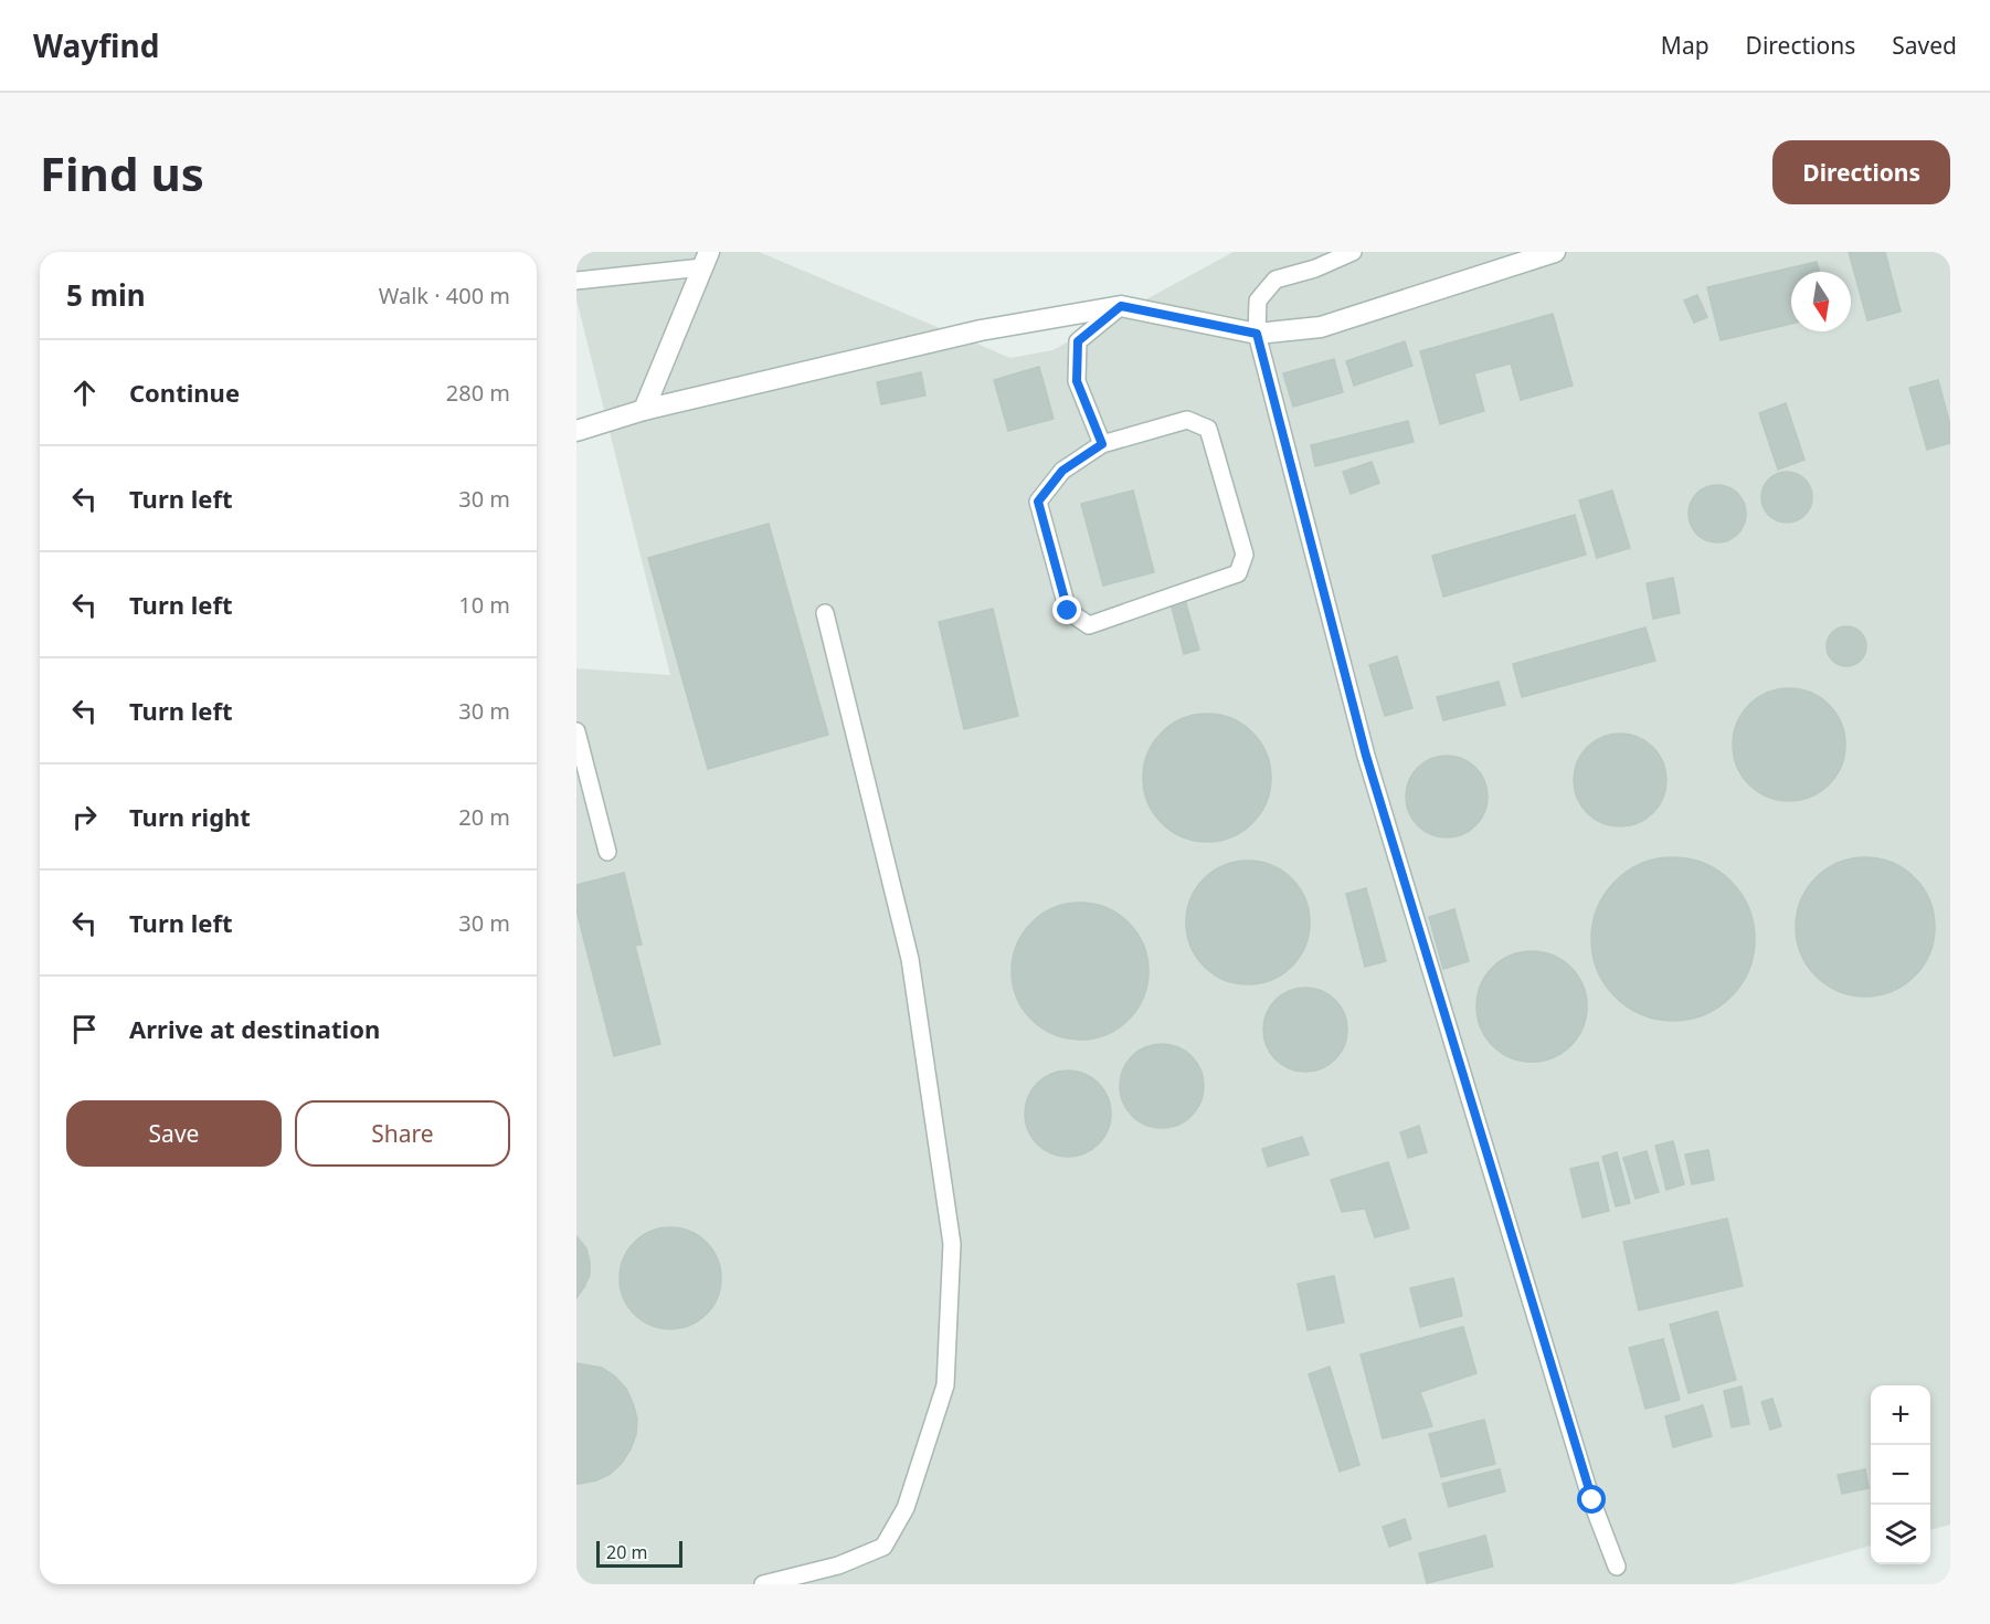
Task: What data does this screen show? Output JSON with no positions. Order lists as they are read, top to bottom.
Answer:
{
  "scale_bar": "20 m",
  "north": "bottom",
  "page": {
    "header": "Wayfind",
    "nav": ["Map", "Directions", "Saved"],
    "buttons": [
      "Directions",
      ["Save", "Share"]
    ],
    "title": "Find us",
    "heading": ["5 min", "Walk · 400 m"],
    "list": [
      ["Continue", "280 m"],
      ["Turn left", "30 m"],
      ["Turn left", "10 m"],
      ["Turn left", "30 m"],
      ["Turn right", "20 m"],
      ["Turn left", "30 m"],
      "Arrive at destination"
    ],
    "map_buttons": ["+", "−"],
    "scale": "20 m"
  }
}
